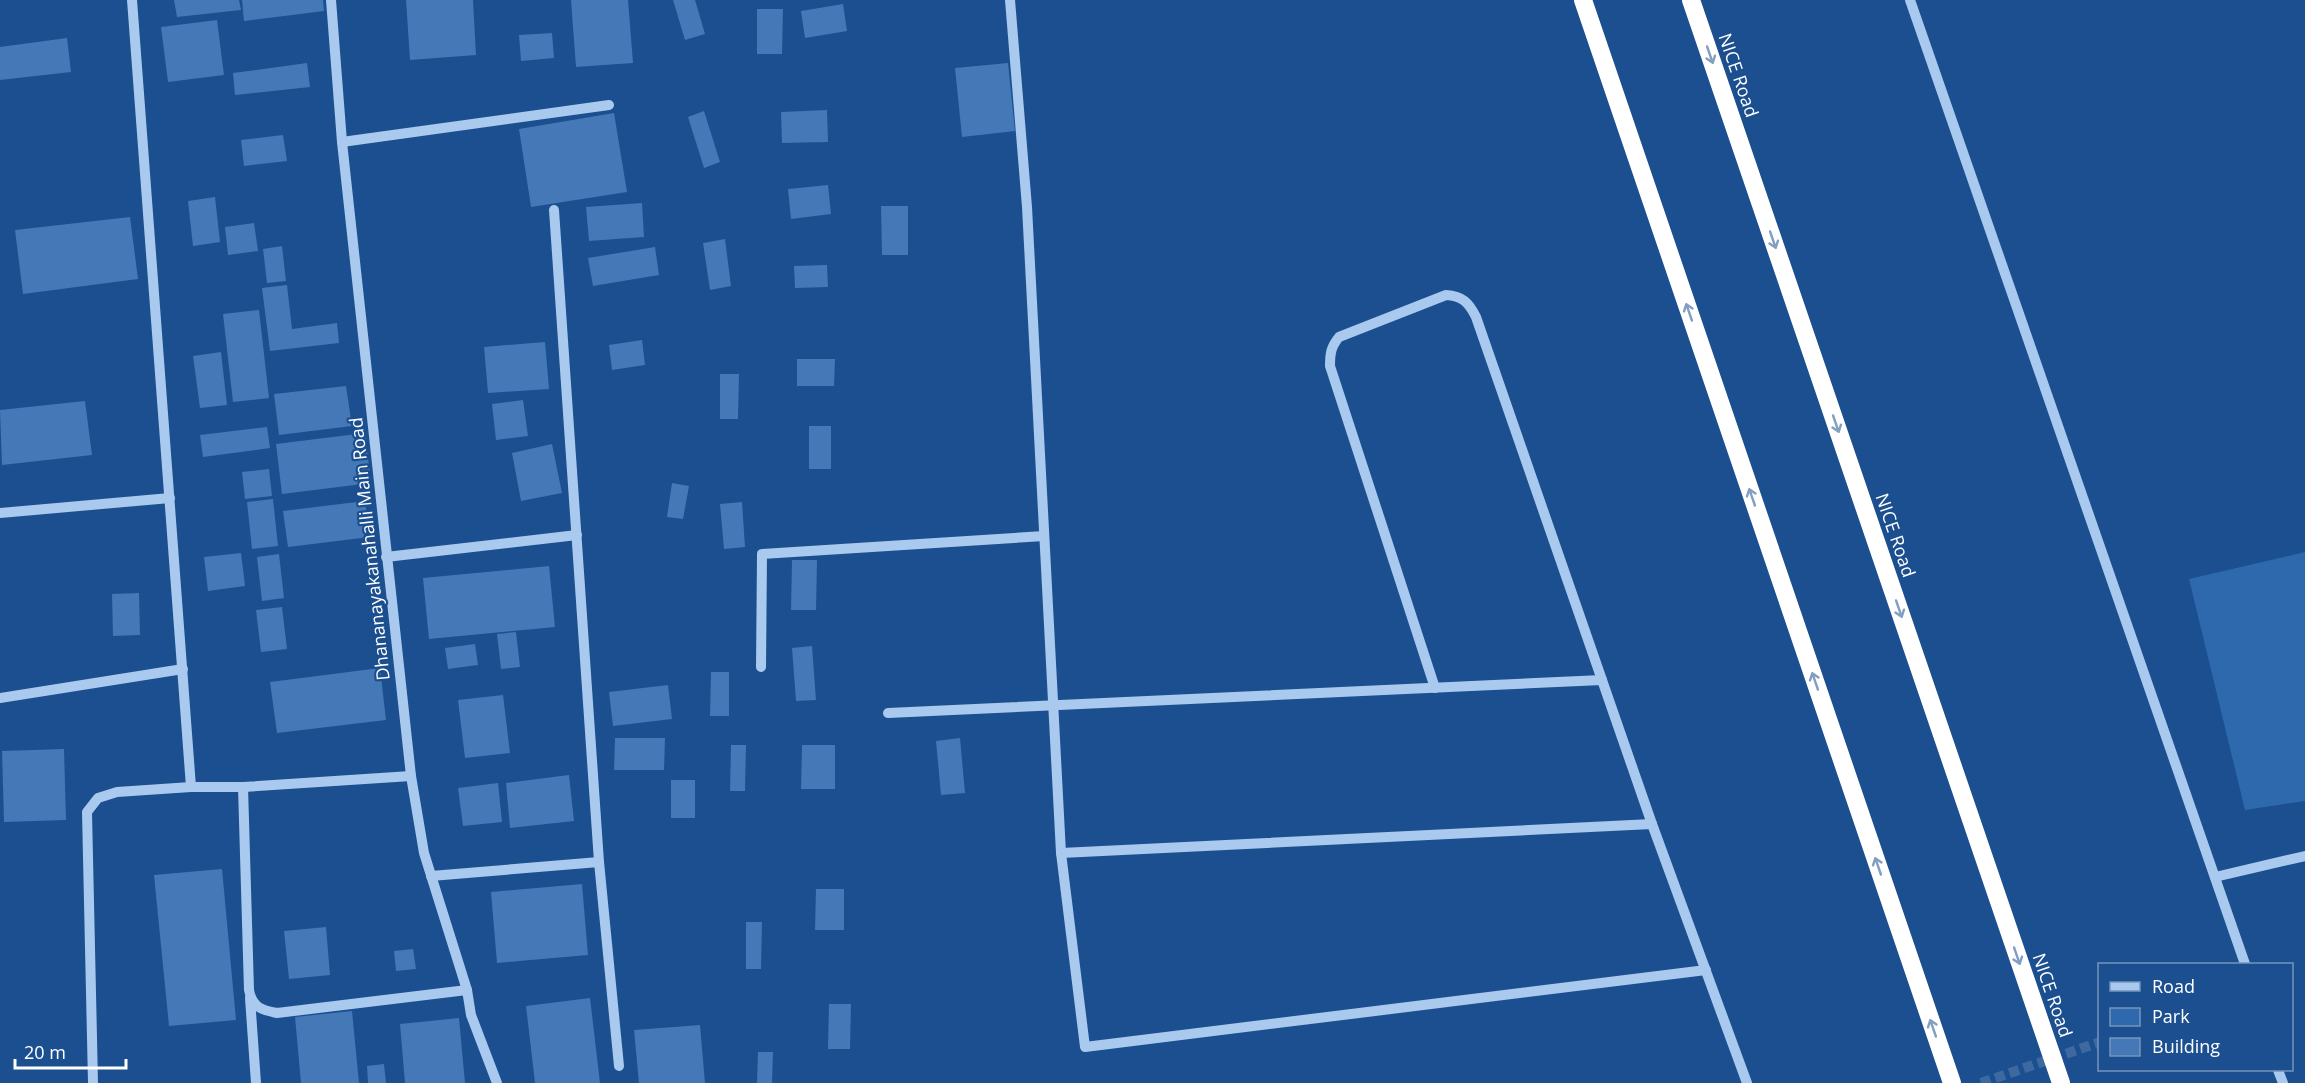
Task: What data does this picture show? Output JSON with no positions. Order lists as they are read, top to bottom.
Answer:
{
  "streets": {
    "highway": ["NICE Road"],
    "street": ["Dhananayakanahalli Main Road"]
  },
  "legend": ["Road", "Park", "Building"],
  "scale_bar": "20 m"
}
